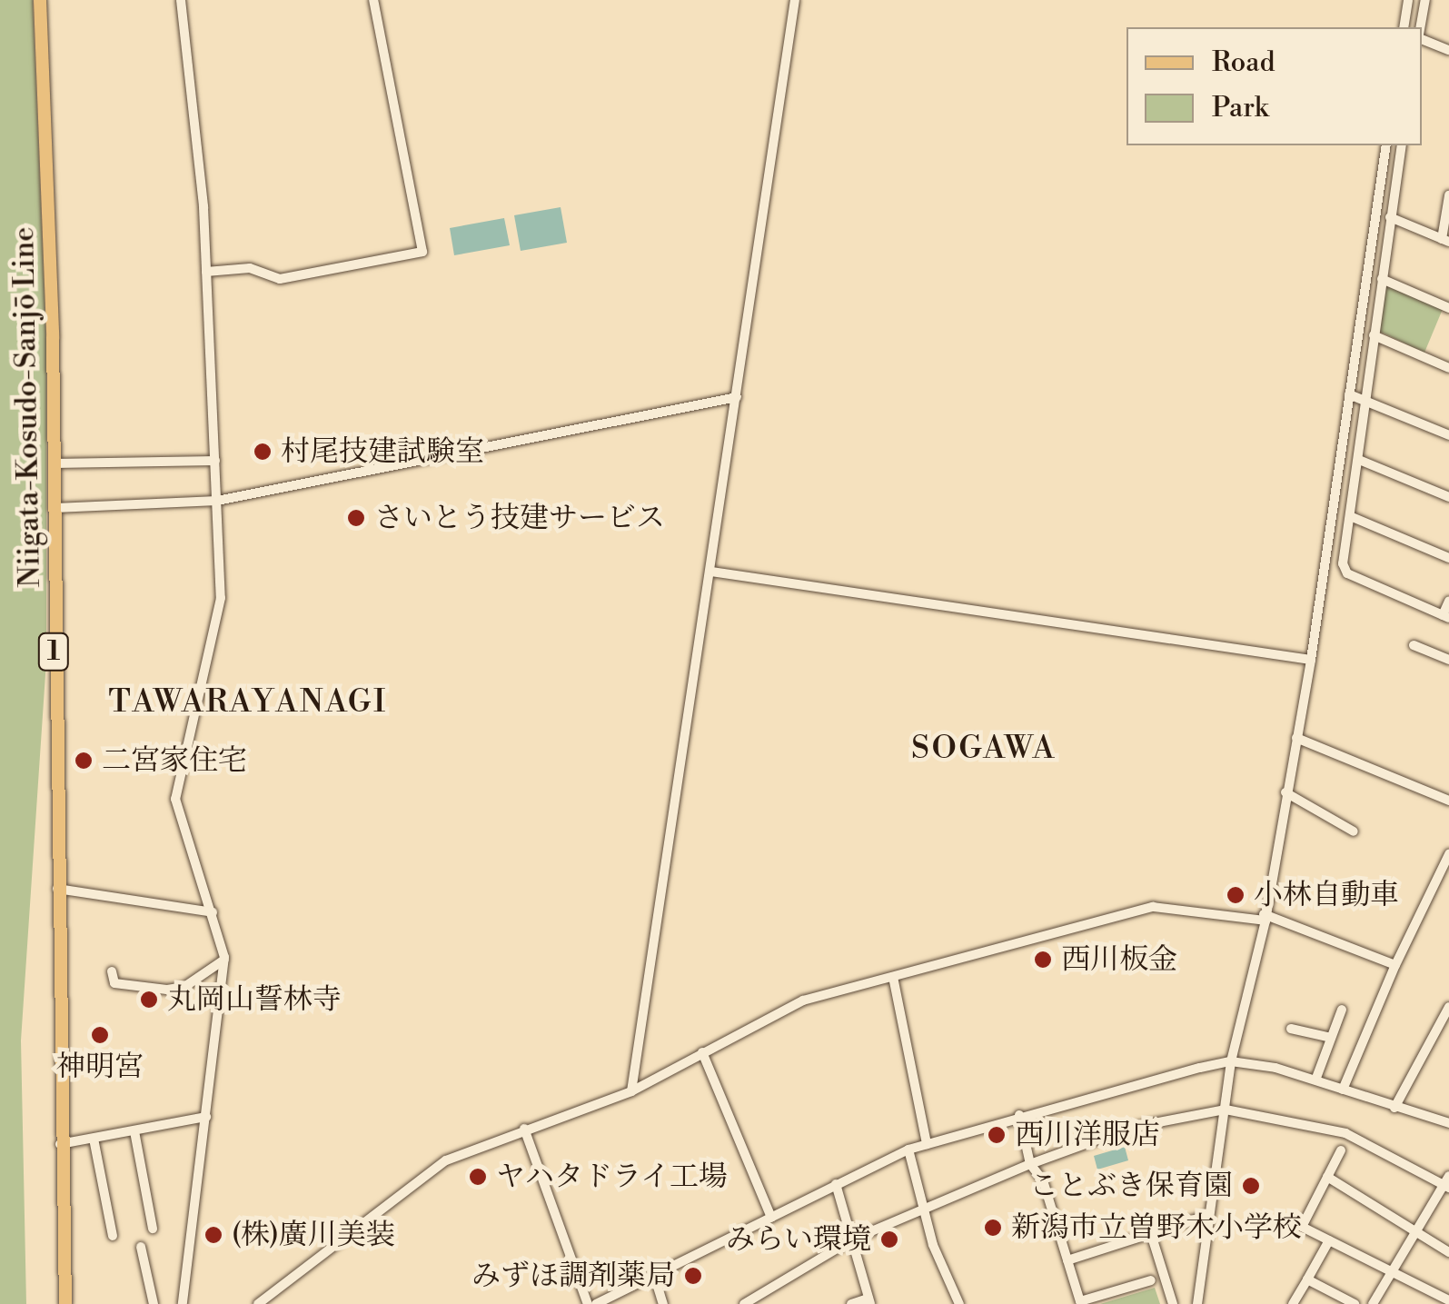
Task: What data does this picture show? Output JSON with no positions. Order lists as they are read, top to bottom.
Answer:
{
  "streets": {
    "main road": ["Niigata-Kosudo-Sanjō Line", "1"]
  },
  "districts": ["TAWARAYANAGI", "SOGAWA"],
  "places": [
    "村尾技建試験室",
    "さいとう技建サービス",
    "二宮家住宅",
    "小林自動車",
    "西川板金",
    "丸岡山誓林寺",
    "神明宮",
    "西川洋服店",
    "ヤハタドライ工場",
    "ことぶき保育園",
    "新潟市立曽野木小学校",
    "(株)廣川美装",
    "みらい環境",
    "みずほ調剤薬局"
  ],
  "legend": ["Road", "Park"]
}
